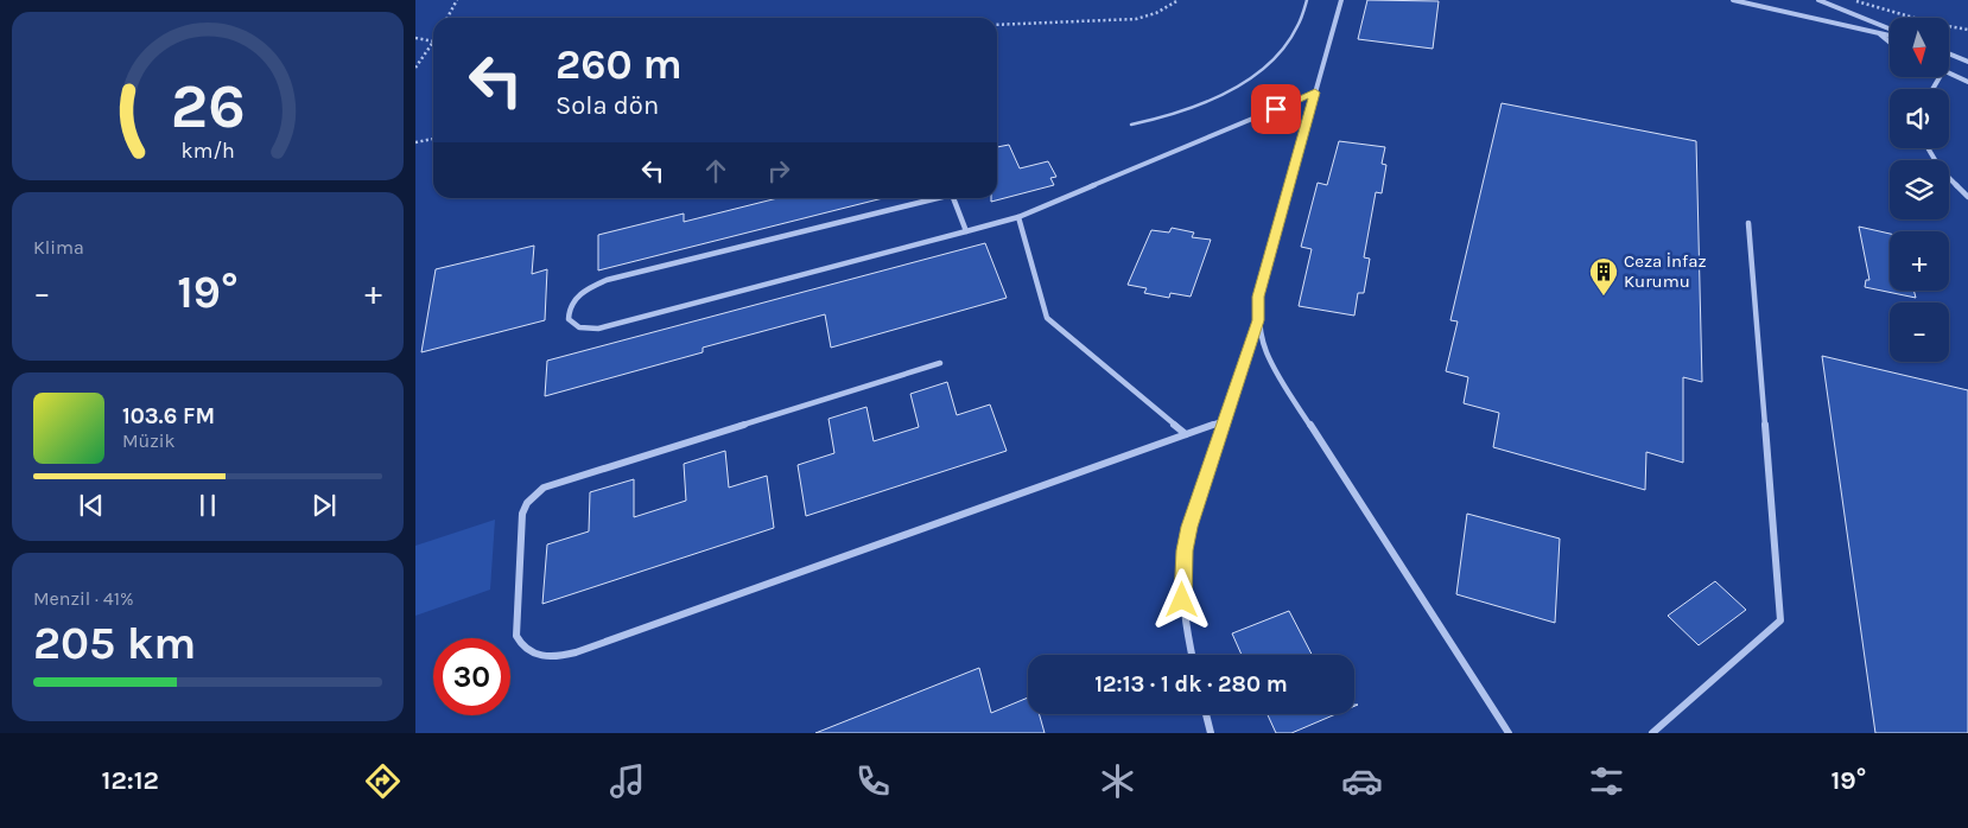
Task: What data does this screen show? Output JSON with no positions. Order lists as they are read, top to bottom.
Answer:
{
  "places": {
    "building": ["Ceza İnfaz Kurumu"]
  },
  "north": "bottom",
  "page": {
    "map_buttons": ["+", "−"],
    "turn": ["260 m", "Sola dön"],
    "tile": [
      "Klima",
      ["Menzil · 41%", "205 km"]
    ],
    "heat": ["−", "19°", "+"],
    "song": ["103.6 FM", "Müzik"],
    "limit": "30",
    "trip": "12:13 · 1 dk · 280 m",
    "tabs": ["12:12", "19°"],
    "gauge": ["26", "km/h"]
  }
}
